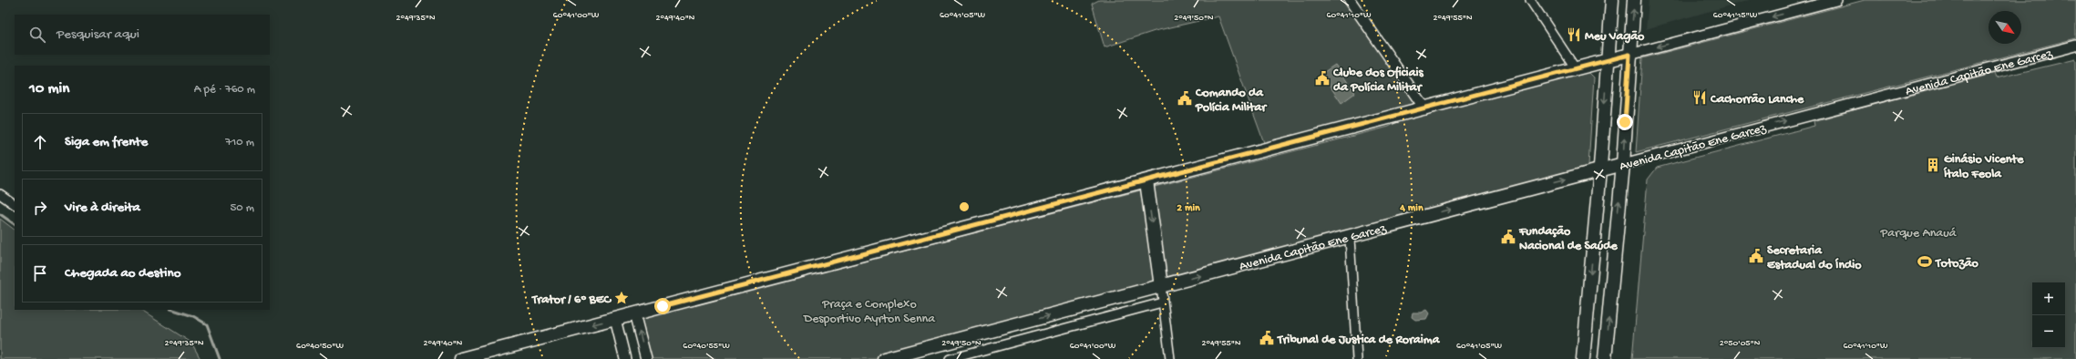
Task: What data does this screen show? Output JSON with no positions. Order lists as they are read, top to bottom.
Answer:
{
  "streets": {
    "main road": ["Avenida Capitão Ene Garcez"]
  },
  "one_way": ["Avenida Capitão Ene Garcez"],
  "parks": ["Parque Anauá", "Praça e Complexo Desportivo Ayrton Senna"],
  "places": {
    "restaurant": ["Meu Vagão", "Cachorrão Lanche"],
    "public building": [
      "Clube dos Oficiais da Polícia Militar",
      "Comando da Polícia Militar",
      "Fundação Nacional de Saúde",
      "Secretaria Estadual do Índio",
      "Tribunal de Justica de Roraima"
    ],
    "building": ["Ginásio Vicente Ítalo Feola"],
    "sports": ["Totozão"],
    "place": ["Trator / 6º BEC"]
  },
  "north": "bottom right",
  "page": {
    "search": "Pesquisar aqui",
    "heading": ["10 min", "A pé · 760 m"],
    "list": [
      ["Siga em frente", "710 m"],
      ["Vire à direita", "50 m"],
      "Chegada ao destino"
    ],
    "map_buttons": ["+", "−"]
  },
  "coordinates": [
    "60°41'00\"W",
    "60°41'05\"W",
    "60°41'10\"W",
    "60°41'15\"W",
    "2°49'35\"N",
    "2°49'40\"N",
    "2°49'50\"N",
    "2°49'55\"N",
    "2°50'05\"N",
    "60°40'50\"W",
    "60°40'55\"W"
  ],
  "rings": ["2 min", "4 min"]
}
